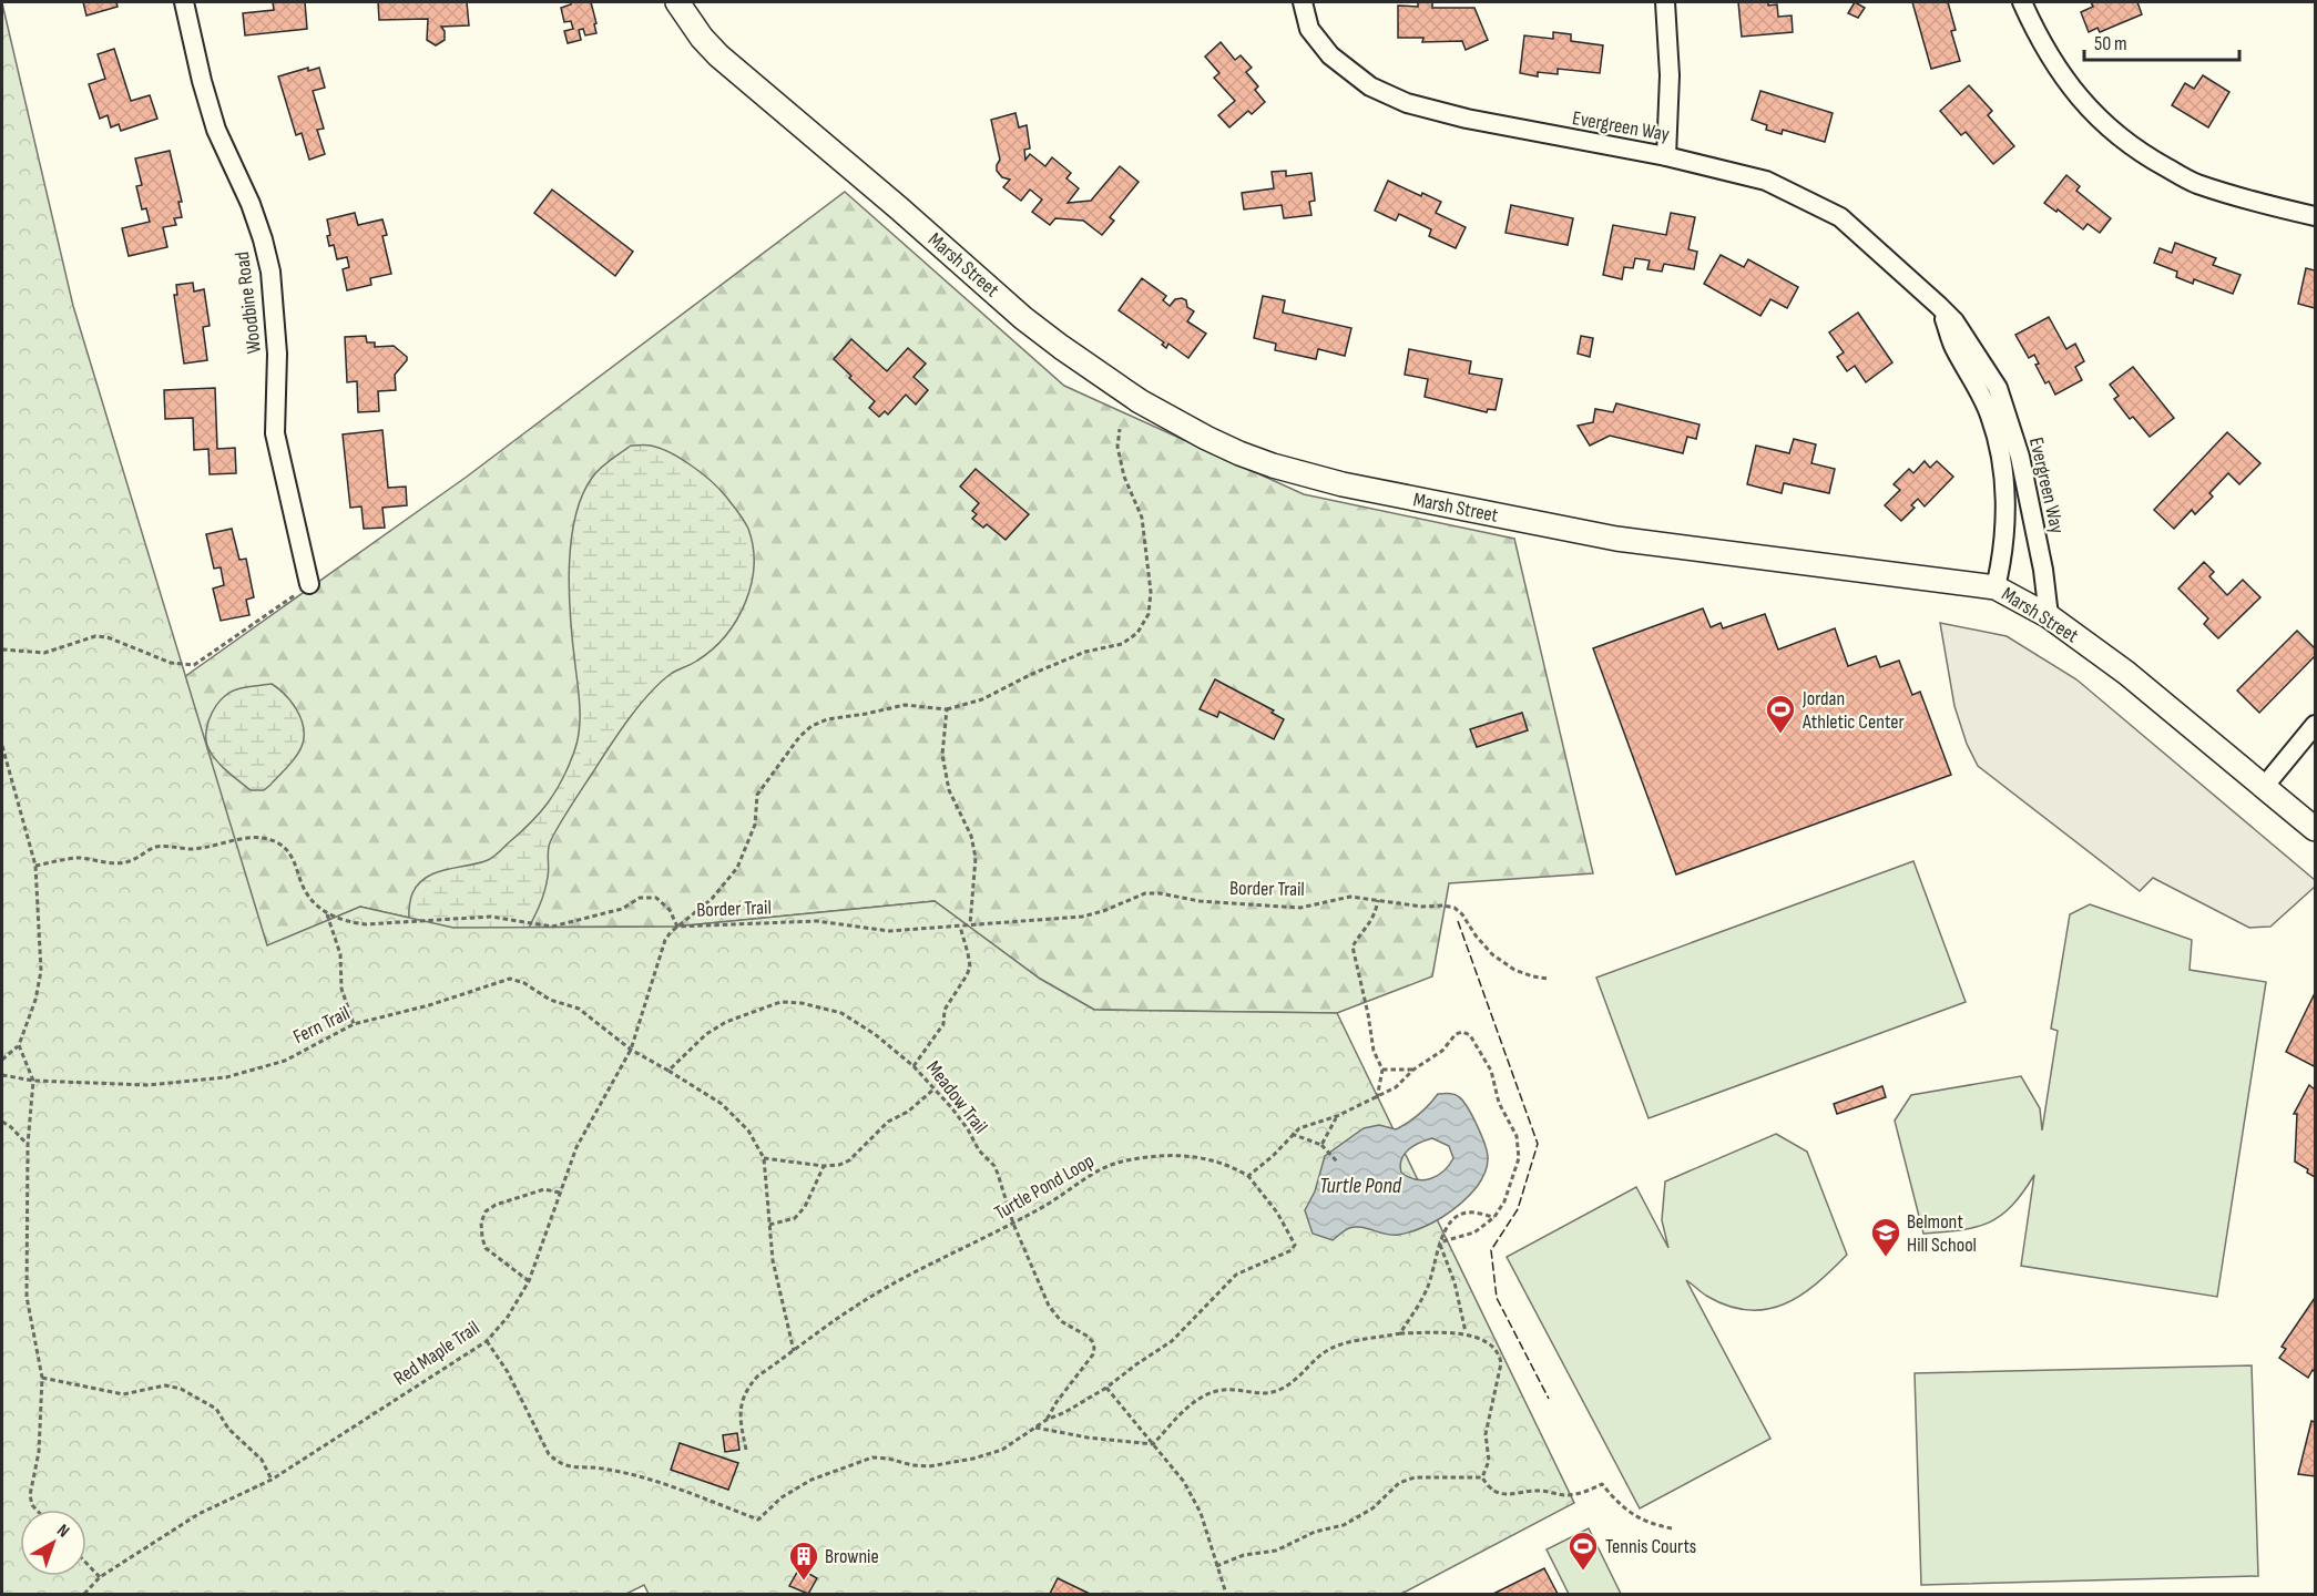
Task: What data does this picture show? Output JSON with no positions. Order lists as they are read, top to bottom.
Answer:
{
  "streets": {
    "street": ["Evergreen Way", "Marsh Street", "Woodbine Road"],
    "path": [
      "Border Trail",
      "Fern Trail",
      "Meadow Trail",
      "Turtle Pond Loop",
      "Red Maple Trail"
    ]
  },
  "crossings": [
    ["Evergreen Way", "Marsh Street"],
    ["Border Trail", "Red Maple Trail"],
    ["Fern Trail", "Red Maple Trail"],
    ["Meadow Trail", "Turtle Pond Loop"]
  ],
  "water": ["Turtle Pond"],
  "places": {
    "sports": ["Jordan Athletic Center", "Tennis Courts"],
    "school or university": ["Belmont Hill School"],
    "building": ["Brownie"]
  },
  "scale_bar": "50 m",
  "north": "top right"
}
